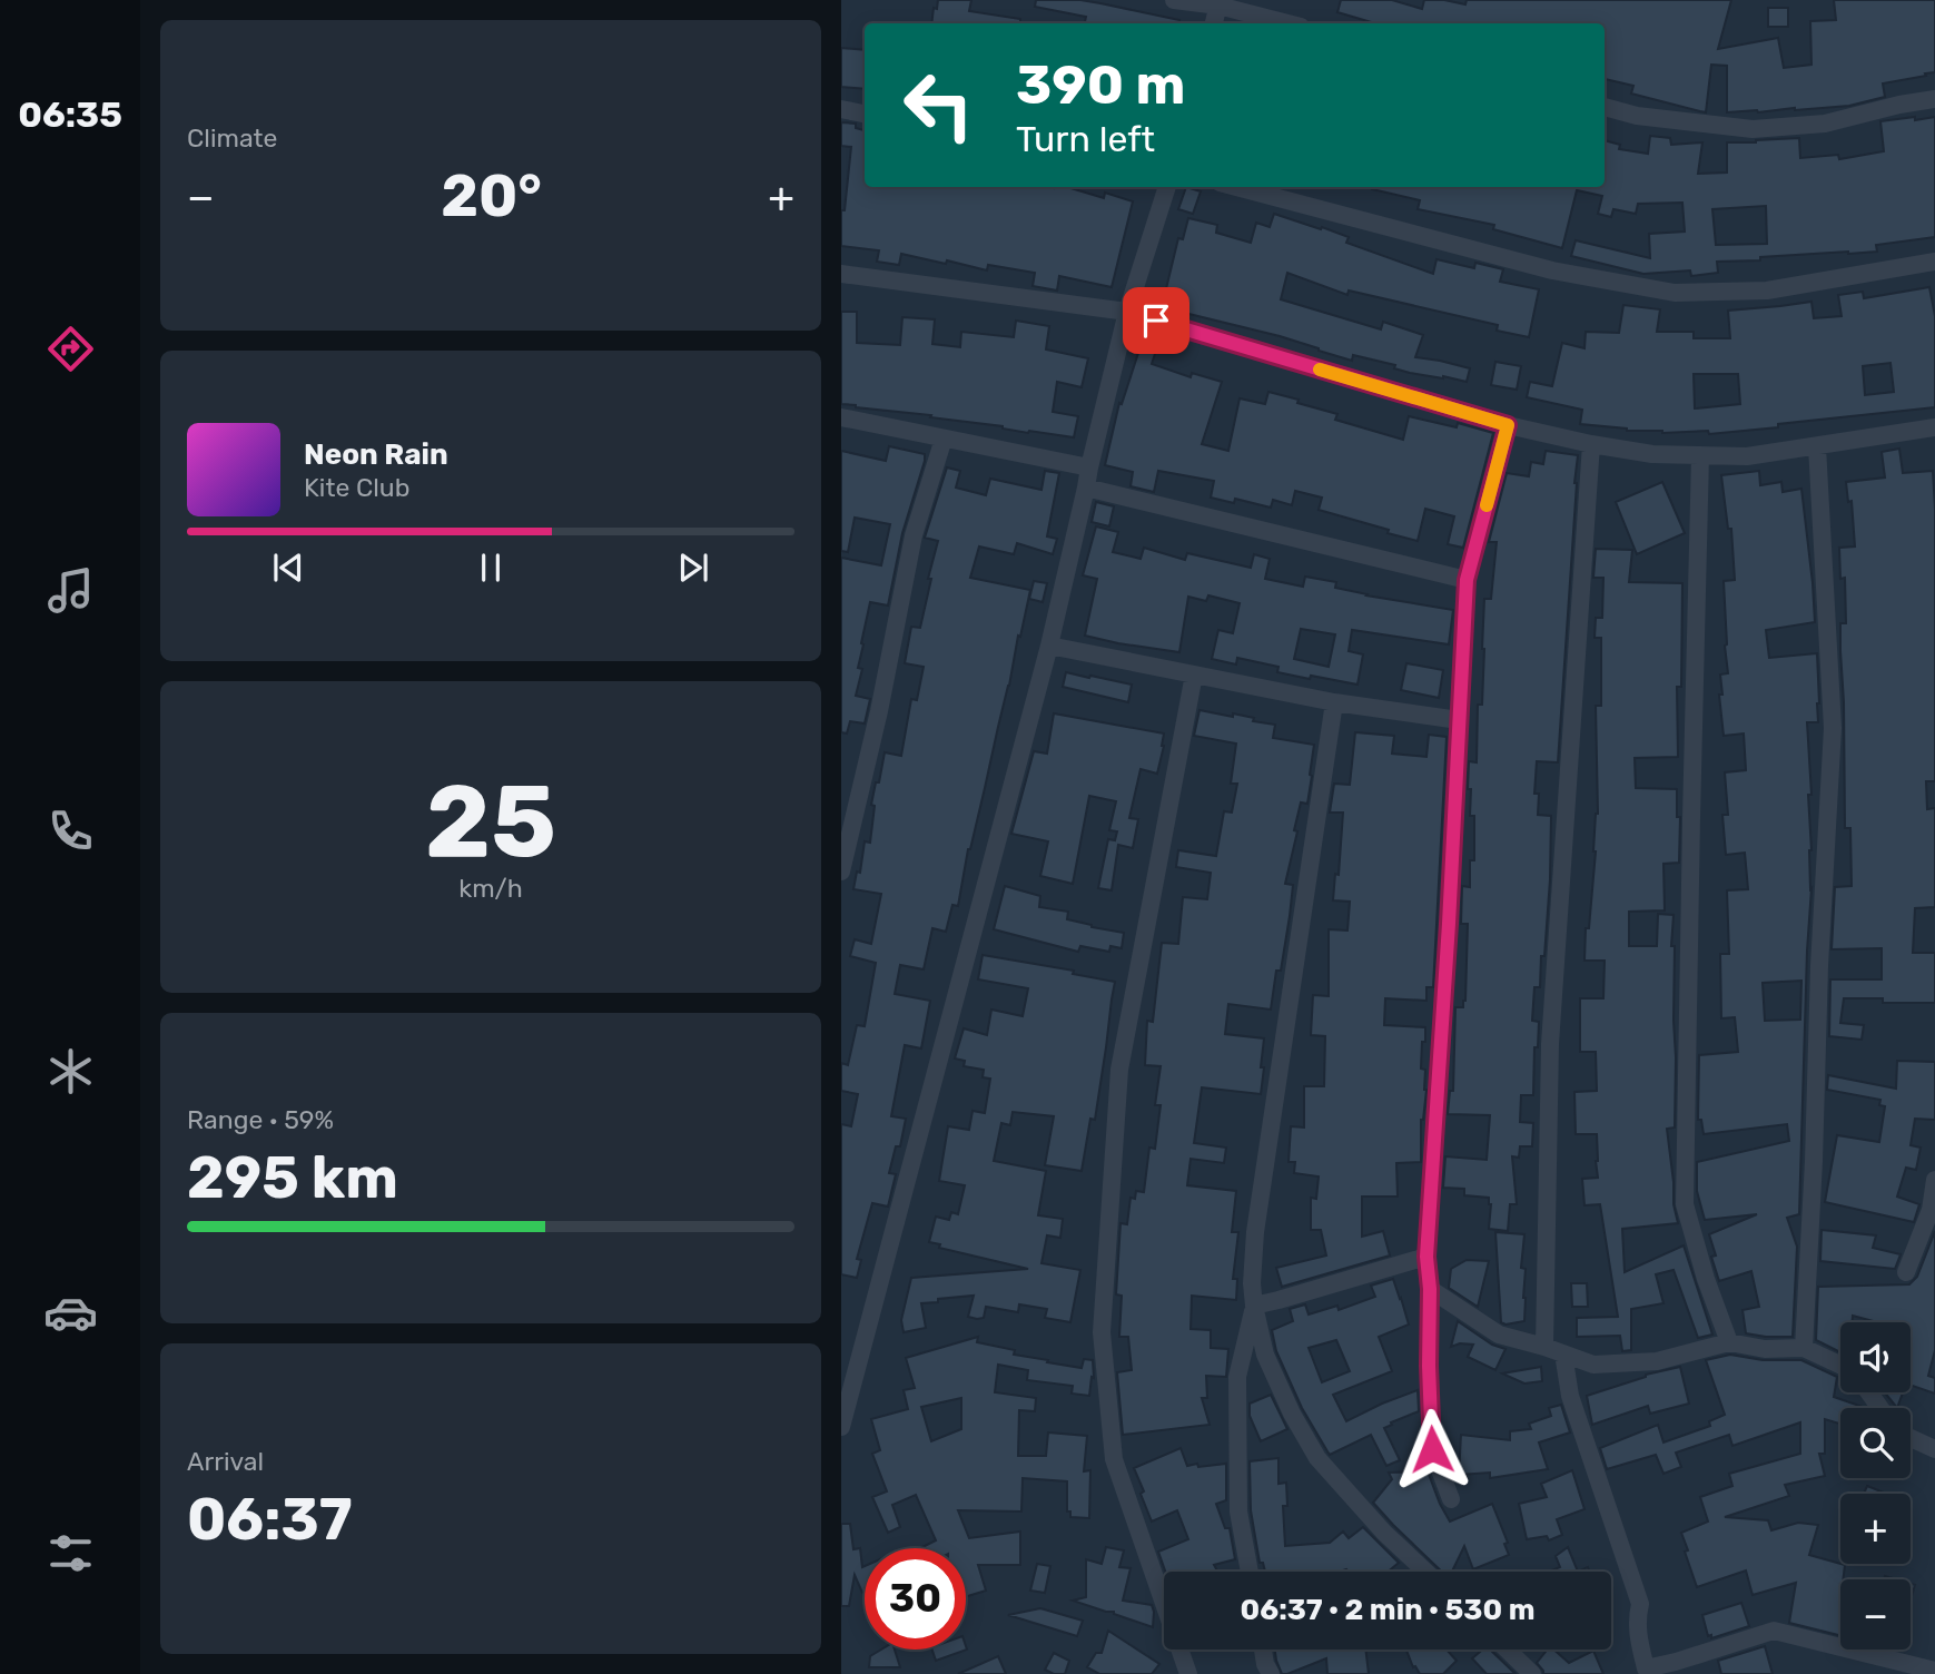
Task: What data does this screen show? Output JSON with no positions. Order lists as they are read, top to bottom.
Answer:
{
  "page": {
    "tabs": "06:35",
    "tile": [
      "Climate",
      ["25", "km/h"],
      ["Range · 59%", "295 km"],
      ["Arrival", "06:37"]
    ],
    "turn": ["390 m", "Turn left"],
    "heat": ["−", "20°", "+"],
    "song": ["Neon Rain", "Kite Club"],
    "map_buttons": ["+", "−"],
    "limit": "30",
    "trip": "06:37 · 2 min · 530 m"
  }
}
